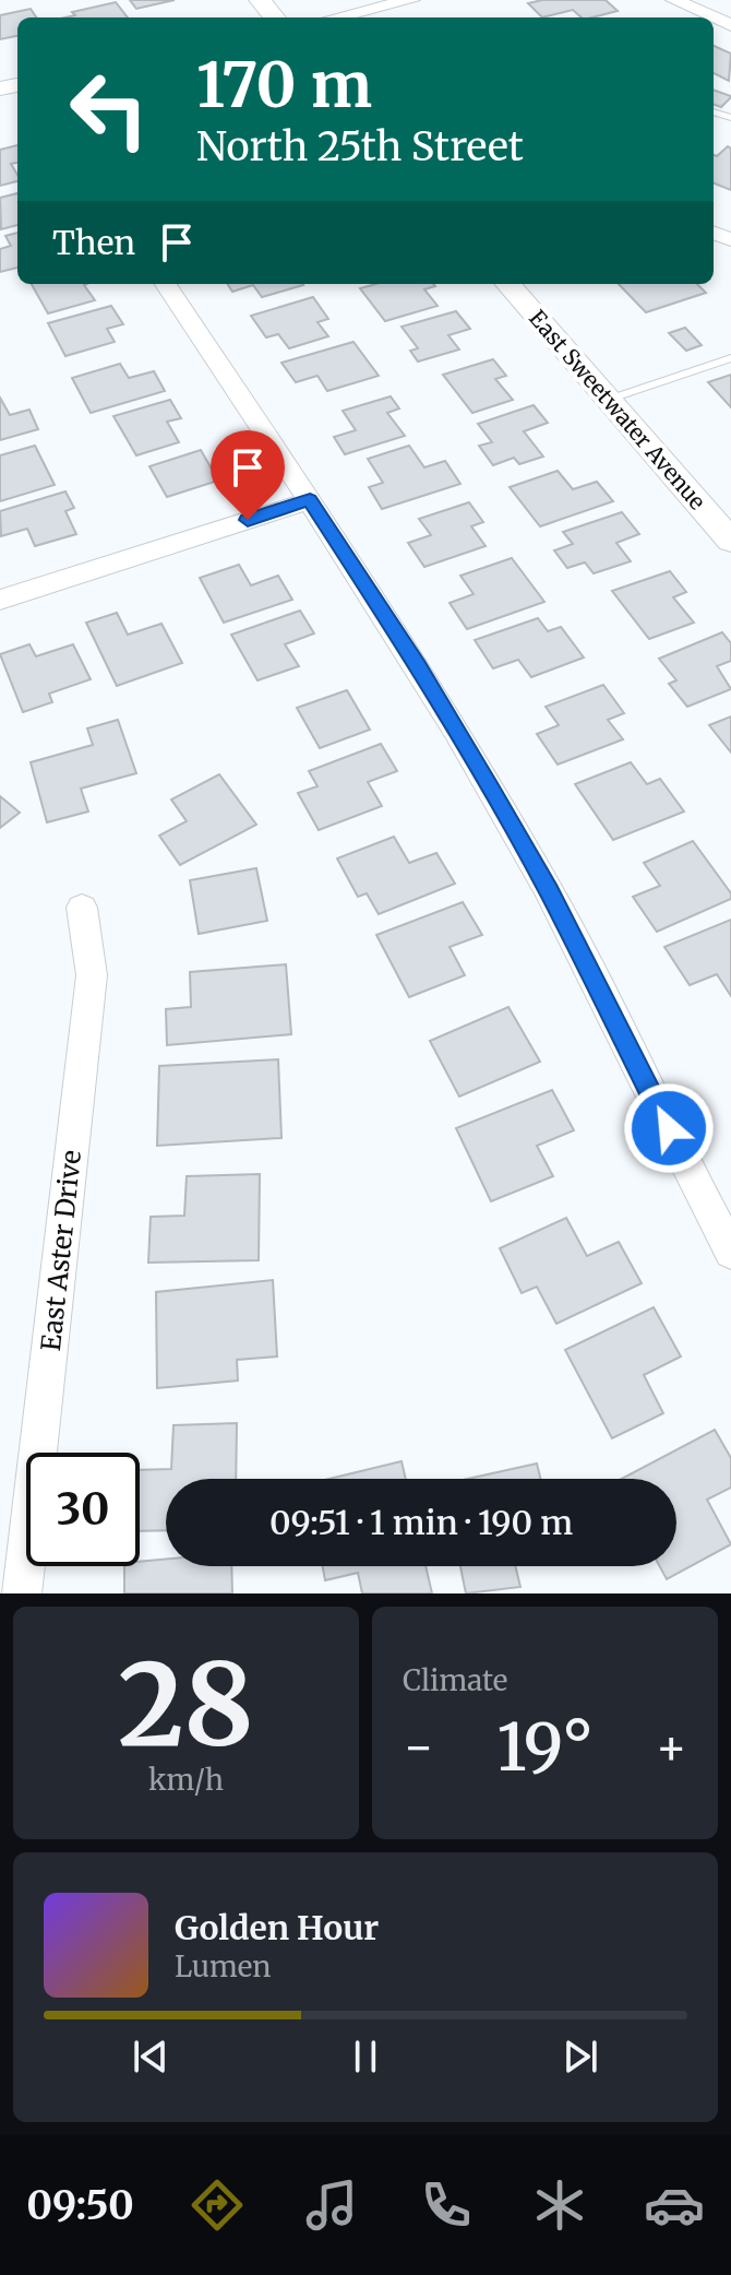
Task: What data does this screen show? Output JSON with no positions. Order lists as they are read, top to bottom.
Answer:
{
  "streets": {
    "street": ["East Sweetwater Avenue", "East Aster Drive"]
  },
  "page": {
    "turn": ["170 m", "North 25th Street"],
    "then": "Then",
    "limit": "30",
    "trip": "09:51 · 1 min · 190 m",
    "tile": [
      ["28", "km/h"],
      "Climate"
    ],
    "heat": ["−", "19°", "+"],
    "song": ["Golden Hour", "Lumen"],
    "tabs": "09:50"
  }
}
